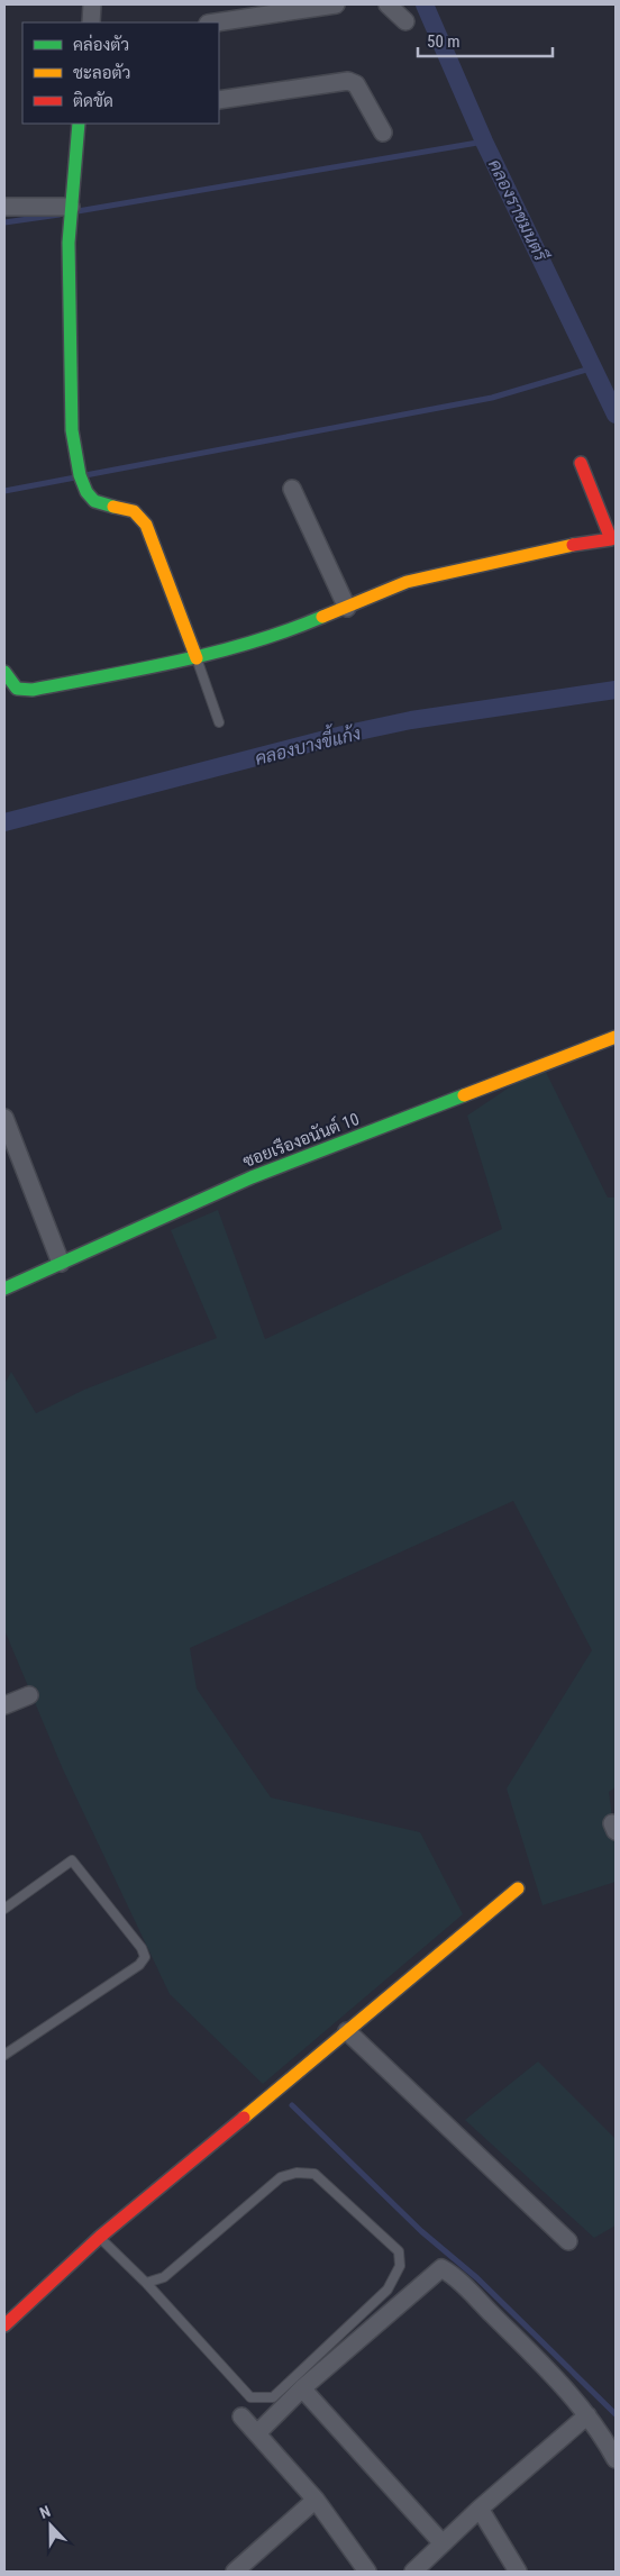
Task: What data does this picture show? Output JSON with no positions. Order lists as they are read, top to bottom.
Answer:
{
  "streets": {
    "street": ["ซอยเรืองอนันต์ 10"]
  },
  "water": ["คลองราชมนตรี", "คลองบางขี้แก้ง"],
  "legend": ["คล่องตัว", "ชะลอตัว", "ติดขัด"],
  "scale_bar": "50 m",
  "north": "top"
}
